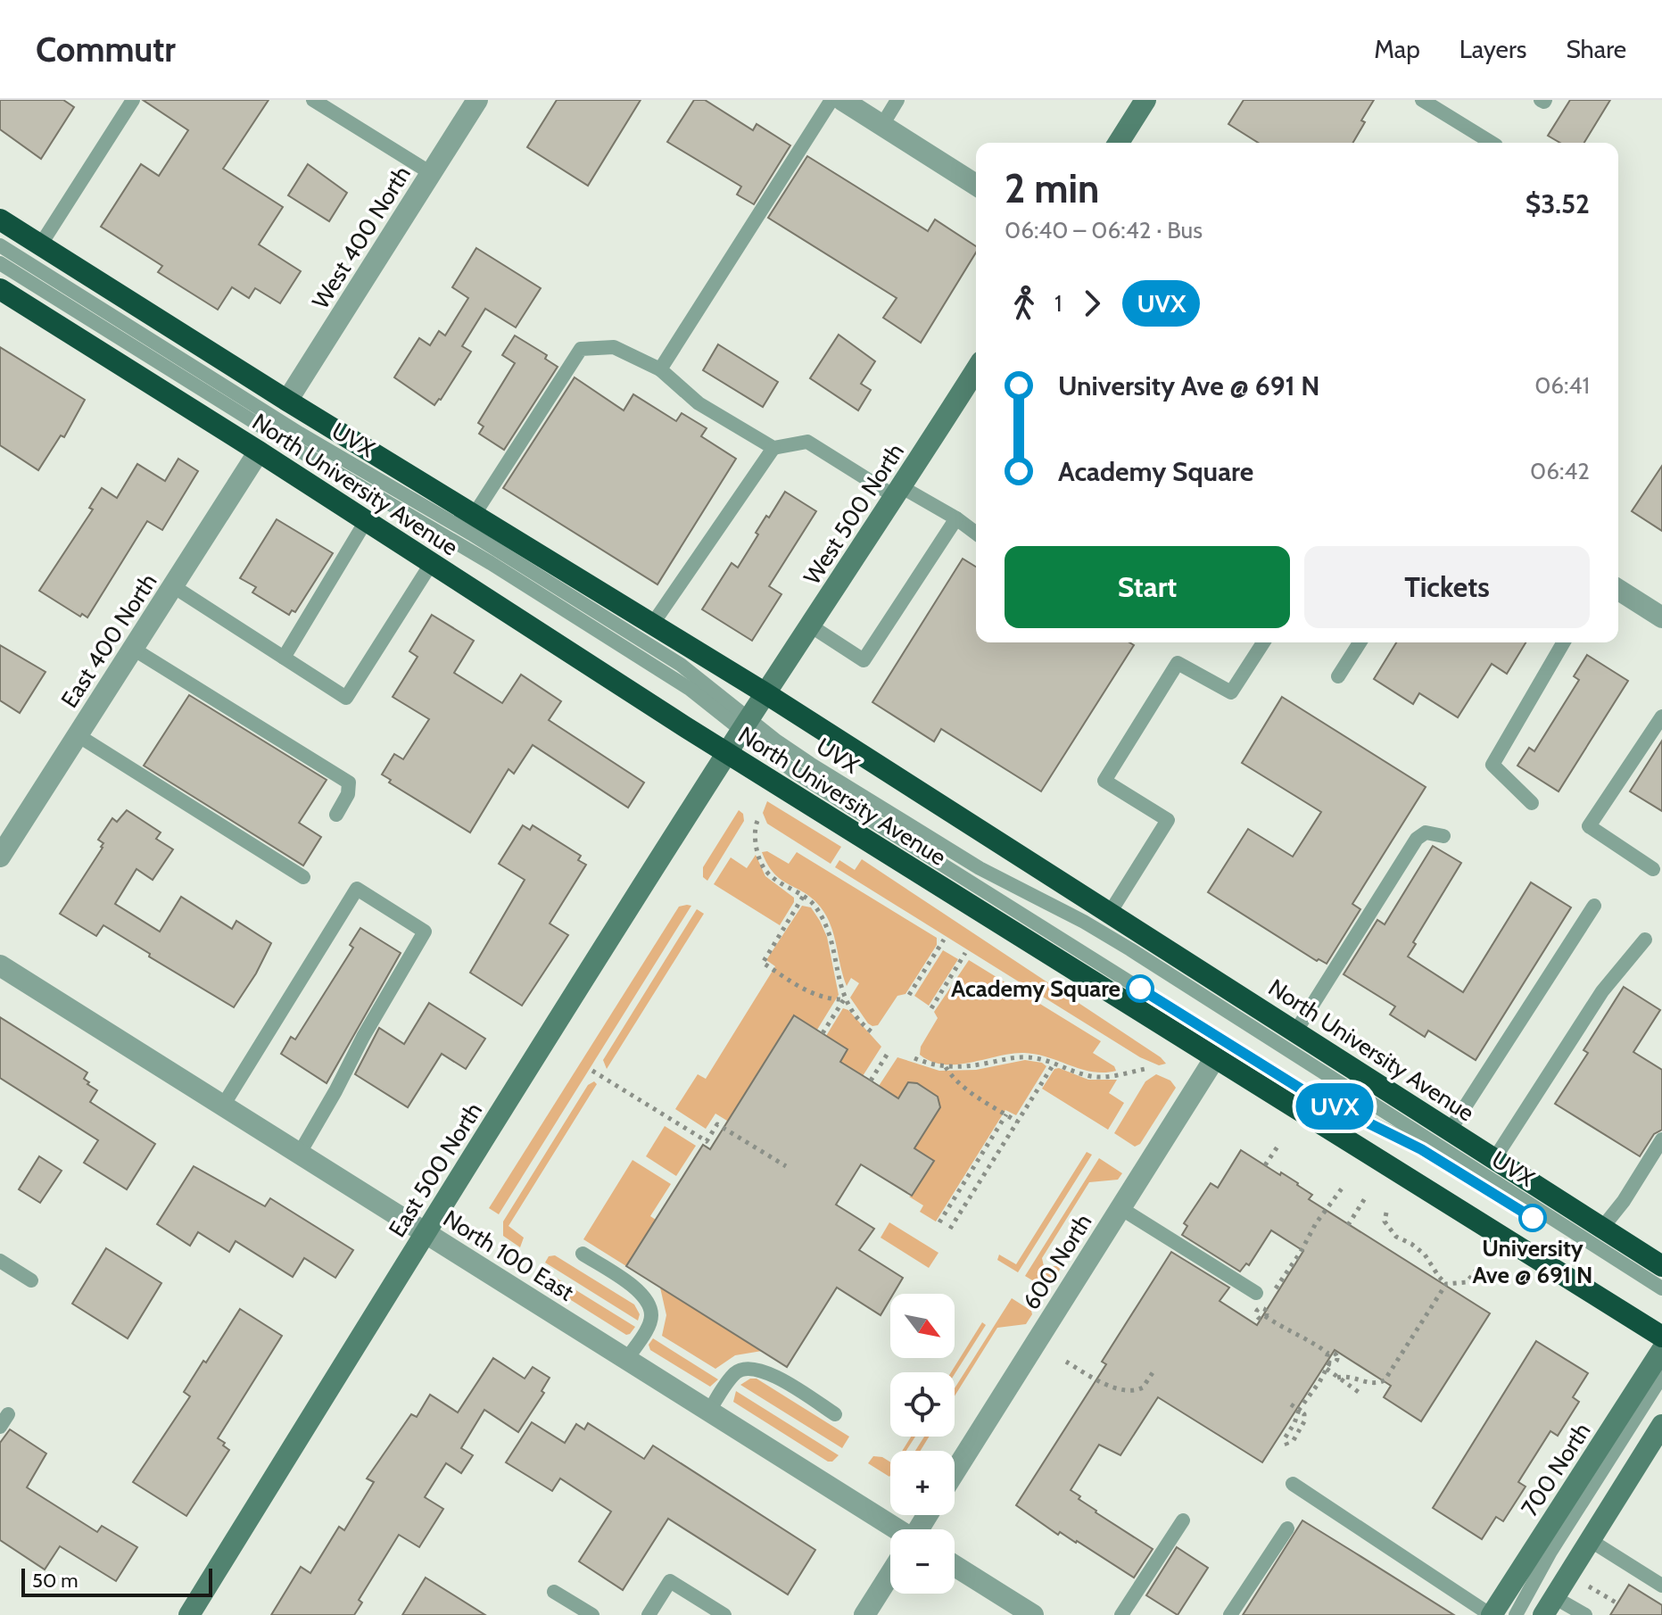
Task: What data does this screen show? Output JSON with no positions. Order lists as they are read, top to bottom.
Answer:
{
  "streets": {
    "highway": ["North University Avenue"],
    "street": [
      "West 400 North",
      "West 500 North",
      "East 400 North",
      "East 500 North",
      "North 100 East",
      "600 North",
      "700 North"
    ],
    "lane": ["UVX"]
  },
  "crossings": [
    ["West 400 North", "North University Avenue"],
    ["UVX", "West 500 North"],
    ["UVX", "East 500 North"],
    ["North University Avenue", "West 500 North"],
    ["North University Avenue", "East 400 North"],
    ["North University Avenue", "East 500 North"],
    ["North University Avenue", "600 North"],
    ["West 500 North", "East 500 North"],
    ["East 500 North", "North 100 East"]
  ],
  "places": ["Academy Square", "University Ave @ 691 N"],
  "lines": ["bus line UVX"],
  "scale_bar": "50 m",
  "north": "bottom right",
  "page": {
    "header": "Commutr",
    "nav": ["Map", "Layers", "Share"],
    "on_map": "UVX",
    "heading": ["2 min", "06:40 – 06:42 · Bus", "$3.52"],
    "legs": ["1", "UVX"],
    "list": [
      {
        "name": "University Ave @ 691 N",
        "value": "06:41"
      },
      {
        "name": "Academy Square",
        "value": "06:42"
      }
    ],
    "buttons": ["Start", "Tickets"],
    "map_buttons": ["+", "−"],
    "scale": "50 m"
  }
}
